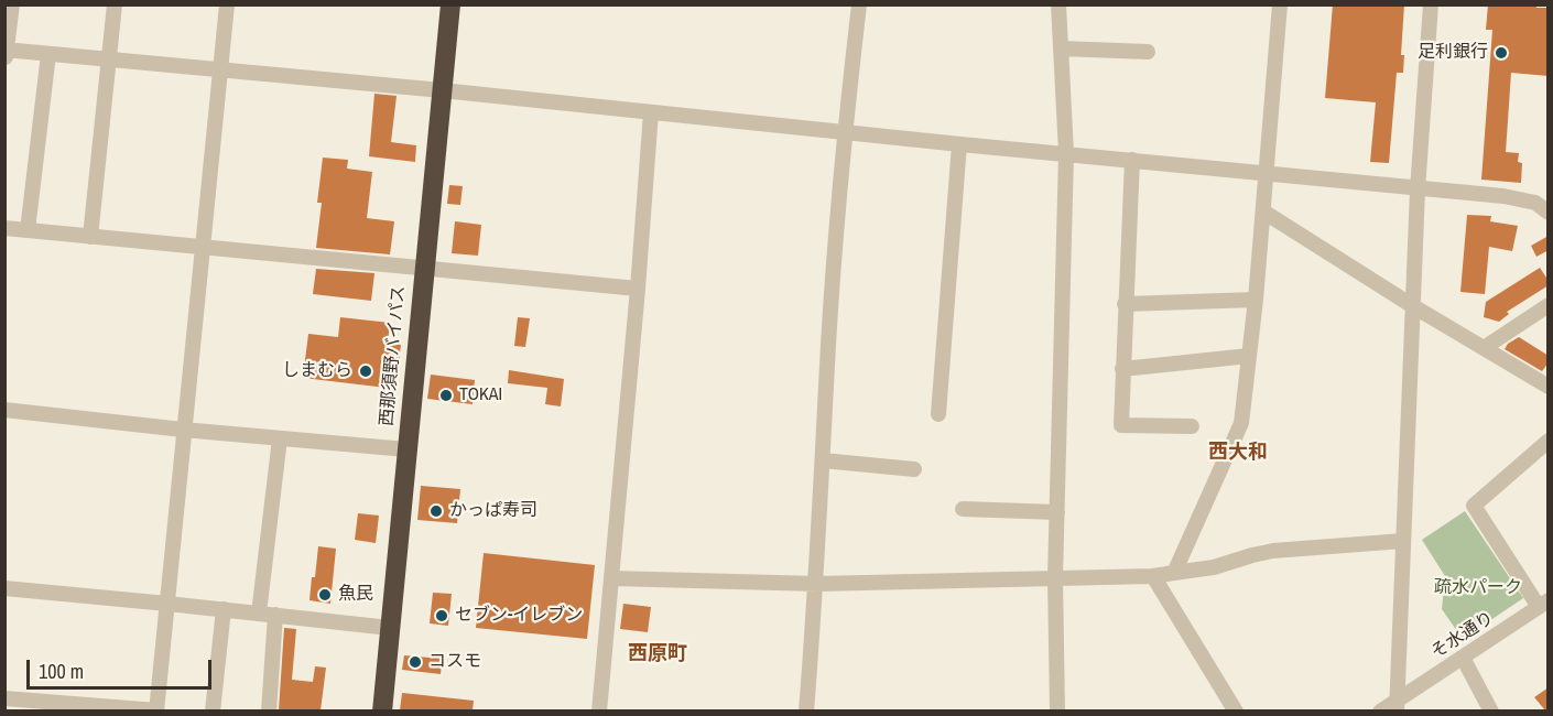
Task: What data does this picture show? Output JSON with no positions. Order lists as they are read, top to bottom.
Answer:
{
  "streets": {
    "highway": ["西那須野バイパス"],
    "street": ["そ水通り"]
  },
  "districts": ["西大和", "西原町"],
  "parks": ["疏水パーク"],
  "places": [
    "足利銀行",
    "しまむら",
    "TOKAI",
    "かっぱ寿司",
    "魚民",
    "セブン-イレブン",
    "コスモ"
  ],
  "scale_bar": "100 m"
}
